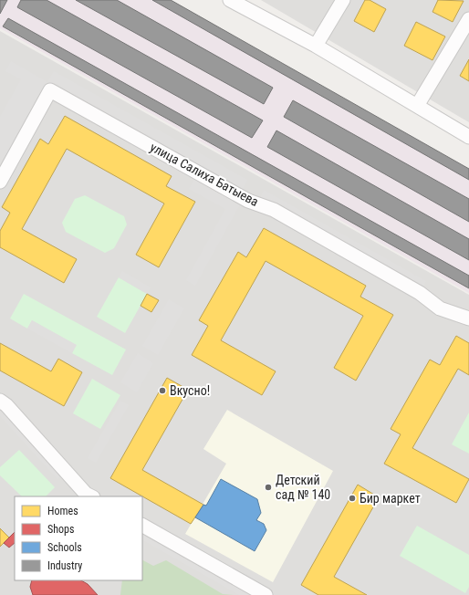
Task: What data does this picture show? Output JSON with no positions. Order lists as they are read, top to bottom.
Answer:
{
  "streets": {
    "street": ["улица Салиха Батыева"]
  },
  "places": ["Вкусно!", "Детский сад № 140", "Бир маркет"],
  "legend": [
    "Homes",
    "Shops",
    "Schools",
    "Industry"
  ]
}
